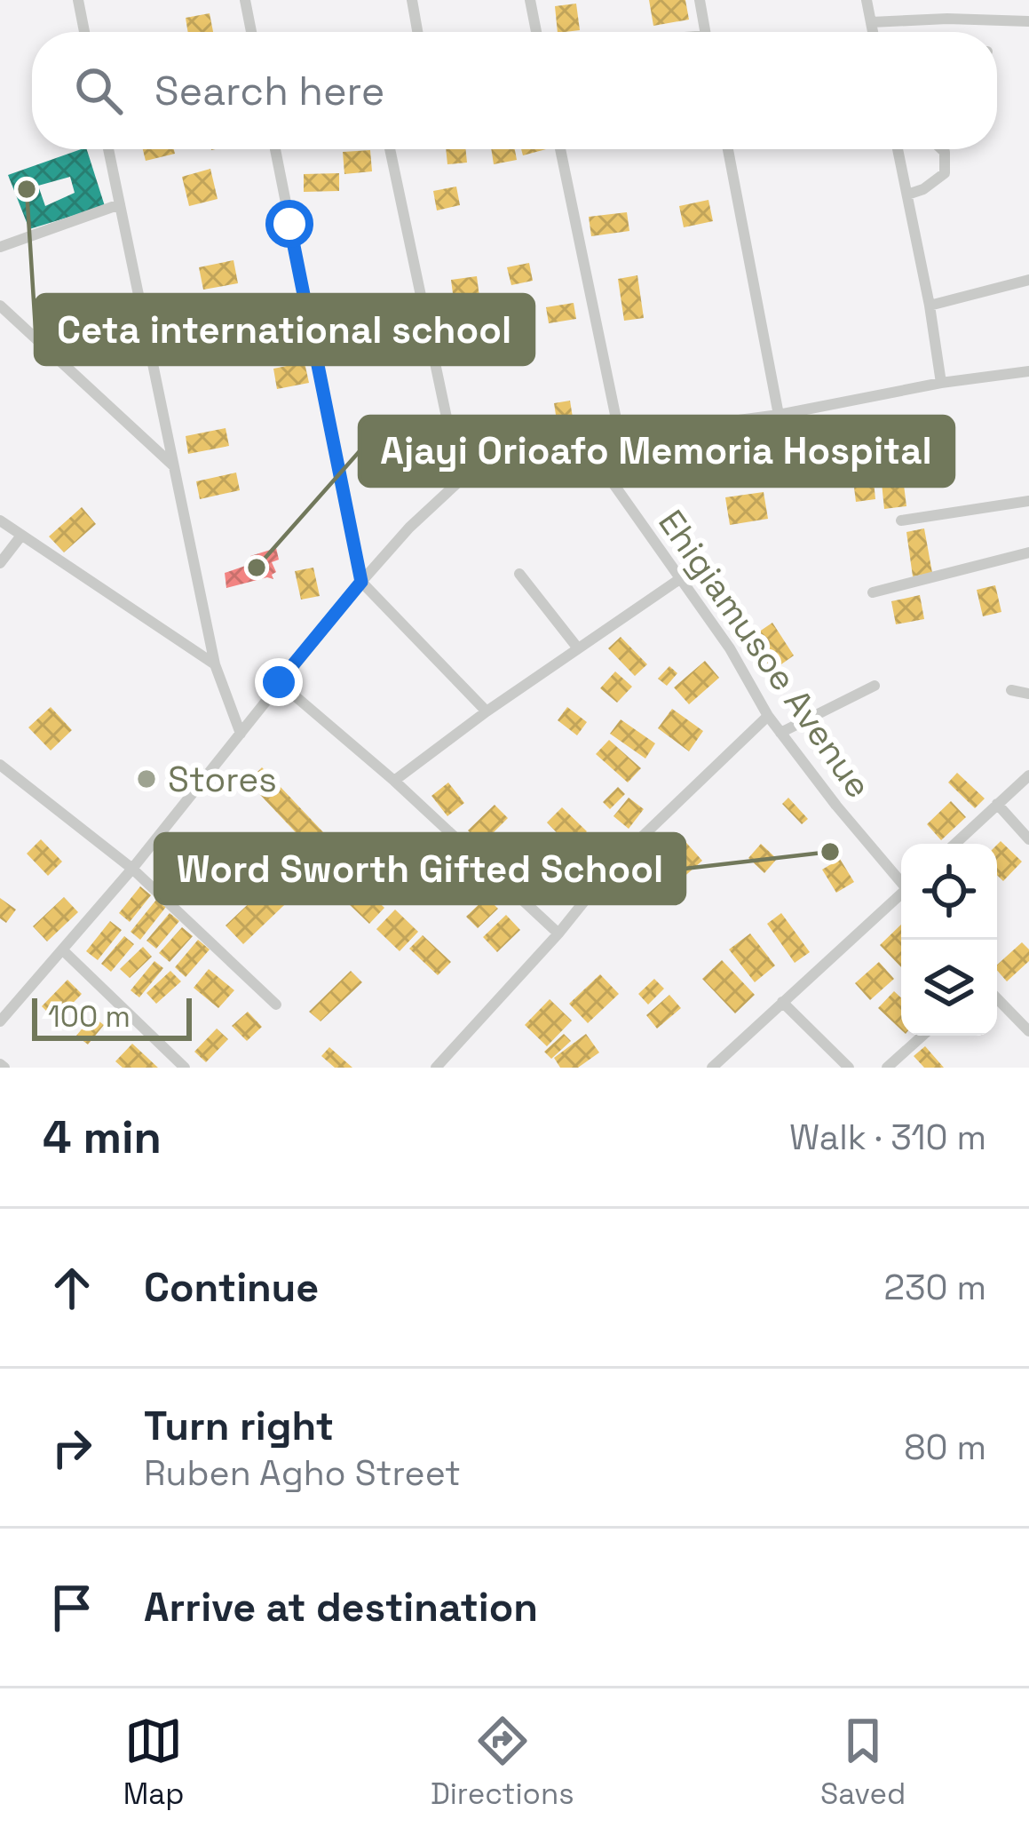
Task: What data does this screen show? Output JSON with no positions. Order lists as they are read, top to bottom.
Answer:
{
  "streets": {
    "street": ["Ehigiamusoe Avenue"]
  },
  "places": [
    "Ceta international school",
    "Ajayi Orioafo Memoria Hospital",
    "Stores",
    "Word Sworth Gifted School"
  ],
  "scale_bar": "100 m",
  "page": {
    "search": "Search here",
    "scale": "100 m",
    "heading": ["4 min", "Walk · 310 m"],
    "list": [
      ["Continue", "230 m"],
      ["Turn right", "Ruben Agho Street", "80 m"],
      "Arrive at destination"
    ],
    "nav": ["Map", "Directions", "Saved"]
  }
}
